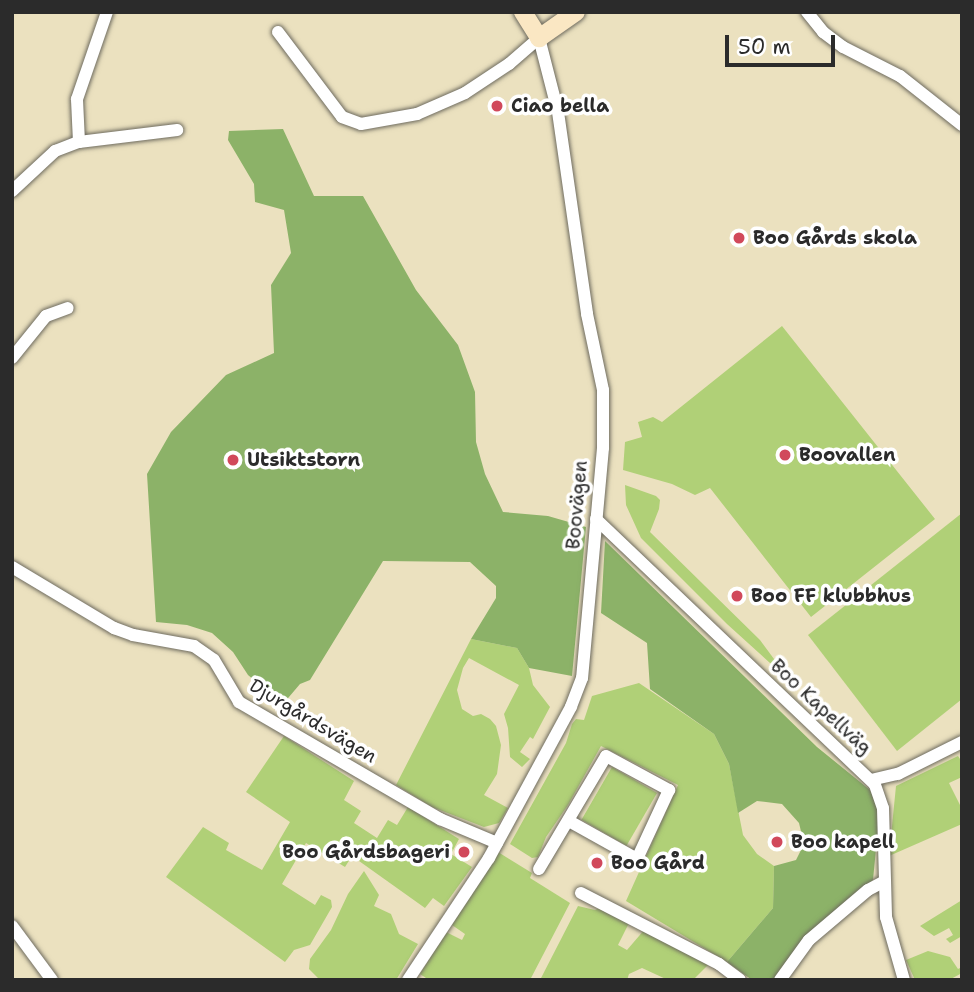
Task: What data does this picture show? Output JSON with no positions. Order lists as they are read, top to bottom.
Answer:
{
  "streets": {
    "street": ["Boovägen", "Boo Kapellväg", "Djurgårdsvägen"]
  },
  "crossings": [
    ["Boovägen", "Boo Kapellväg"],
    ["Boovägen", "Djurgårdsvägen"]
  ],
  "places": [
    "Ciao bella",
    "Boo Gårds skola",
    "Boovallen",
    "Utsiktstorn",
    "Boo FF klubbhus",
    "Boo kapell",
    "Boo Gårdsbageri",
    "Boo Gård"
  ],
  "scale_bar": "50 m"
}
